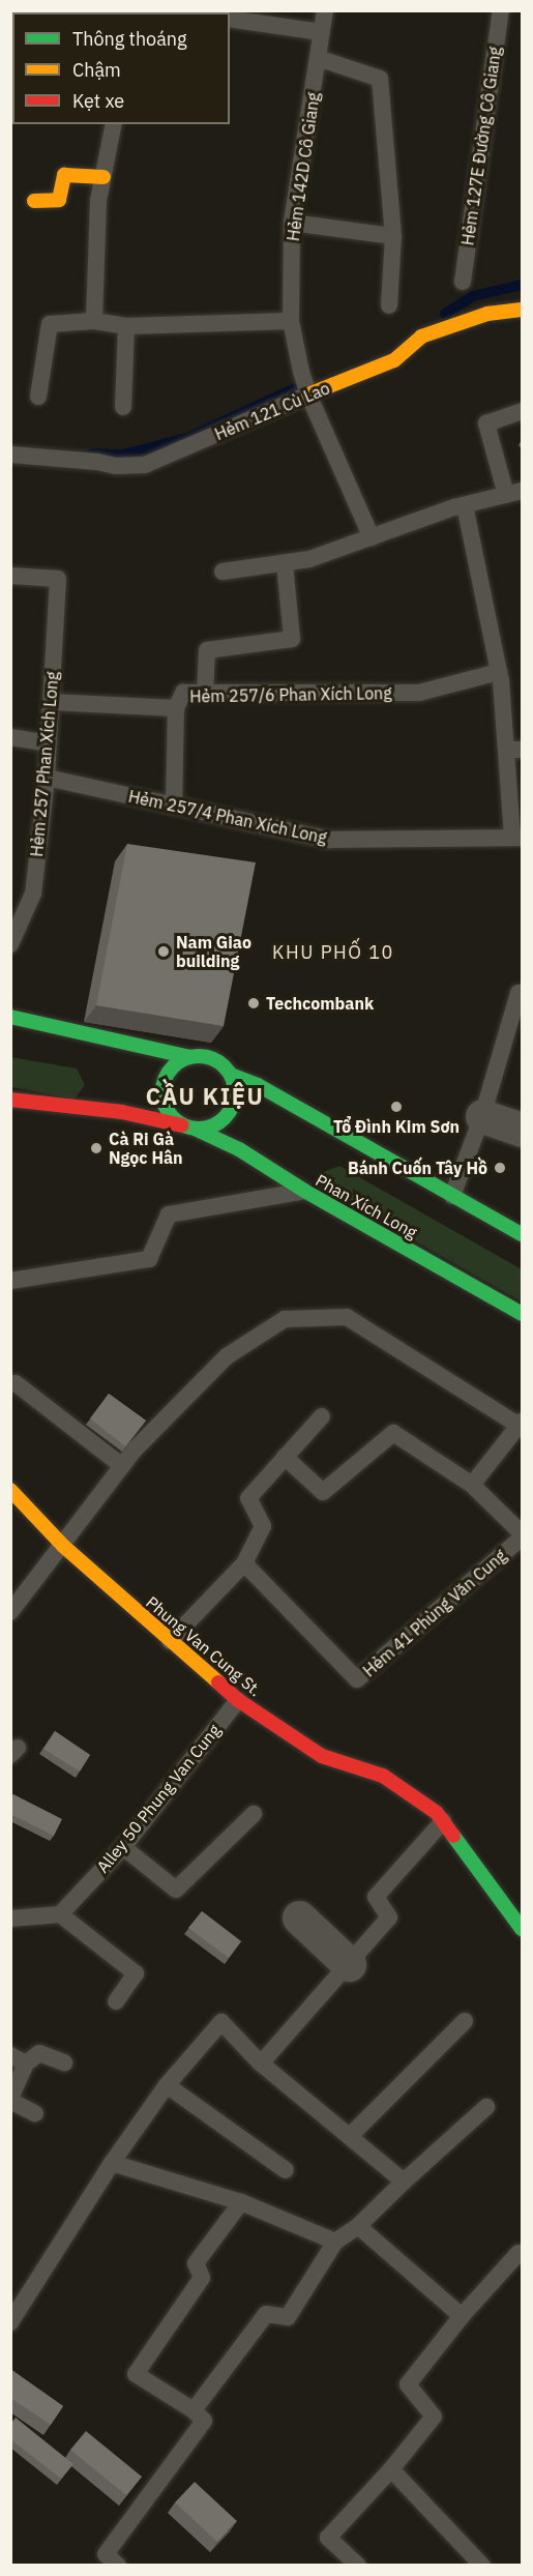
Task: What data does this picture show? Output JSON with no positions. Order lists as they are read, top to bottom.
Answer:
{
  "streets": {
    "street": ["Hẻm 121 Cù Lao", "Phan Xích Long", "Phung Van Cung St."],
    "lane": [
      "Hẻm 127E Đường Cô Giang",
      "Hẻm 142D Cô Giang",
      "Hẻm 257/6 Phan Xích Long",
      "Hẻm 257 Phan Xích Long",
      "Hẻm 257/4 Phan Xích Long",
      "Hẻm 41 Phùng Văn Cung",
      "Alley 50 Phung Van Cung"
    ]
  },
  "crossings": [
    ["Hẻm 142D Cô Giang", "Hẻm 121 Cù Lao"],
    ["Hẻm 257/6 Phan Xích Long", "Hẻm 257 Phan Xích Long"],
    ["Hẻm 257 Phan Xích Long", "Hẻm 257/4 Phan Xích Long"],
    ["Phung Van Cung St.", "Alley 50 Phung Van Cung"]
  ],
  "districts": ["KHU PHỐ 10", "CẦU KIỆU"],
  "places": [
    "Nam Giao building",
    "Techcombank",
    "Tổ Đình Kim Sơn",
    "Cà Ri Gà Ngọc Hân",
    "Bánh Cuốn Tây Hồ"
  ],
  "legend": ["Thông thoáng", "Chậm", "Kẹt xe"]
}
